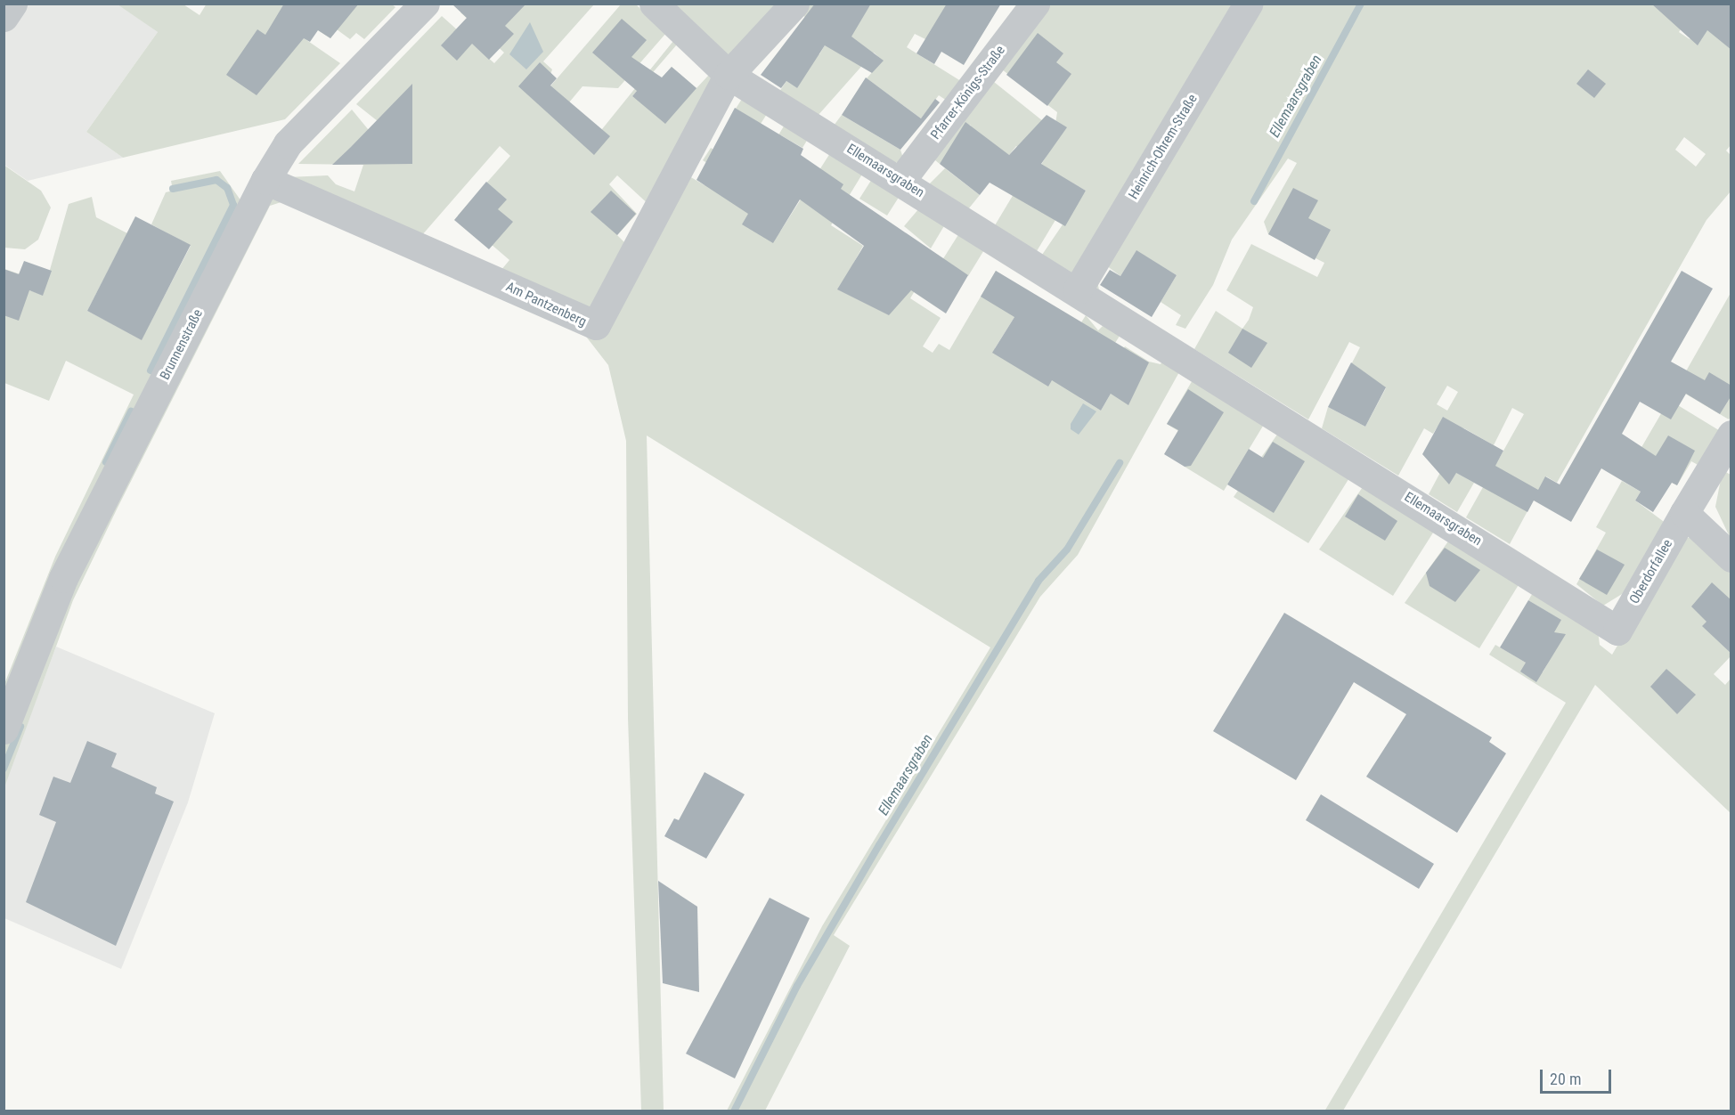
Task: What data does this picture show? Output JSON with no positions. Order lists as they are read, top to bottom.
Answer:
{
  "streets": {
    "street": [
      "Pfarrer-Königs-Straße",
      "Heinrich-Ohrem-Straße",
      "Ellemaarsgraben",
      "Am Pantzenberg",
      "Brunnenstraße",
      "Oberdorfallee"
    ]
  },
  "crossings": [
    ["Pfarrer-Königs-Straße", "Ellemaarsgraben"],
    ["Heinrich-Ohrem-Straße", "Ellemaarsgraben"],
    ["Ellemaarsgraben", "Am Pantzenberg"],
    ["Ellemaarsgraben", "Oberdorfallee"],
    ["Am Pantzenberg", "Brunnenstraße"]
  ],
  "water": ["Ellemaarsgraben"],
  "scale_bar": "20 m"
}
